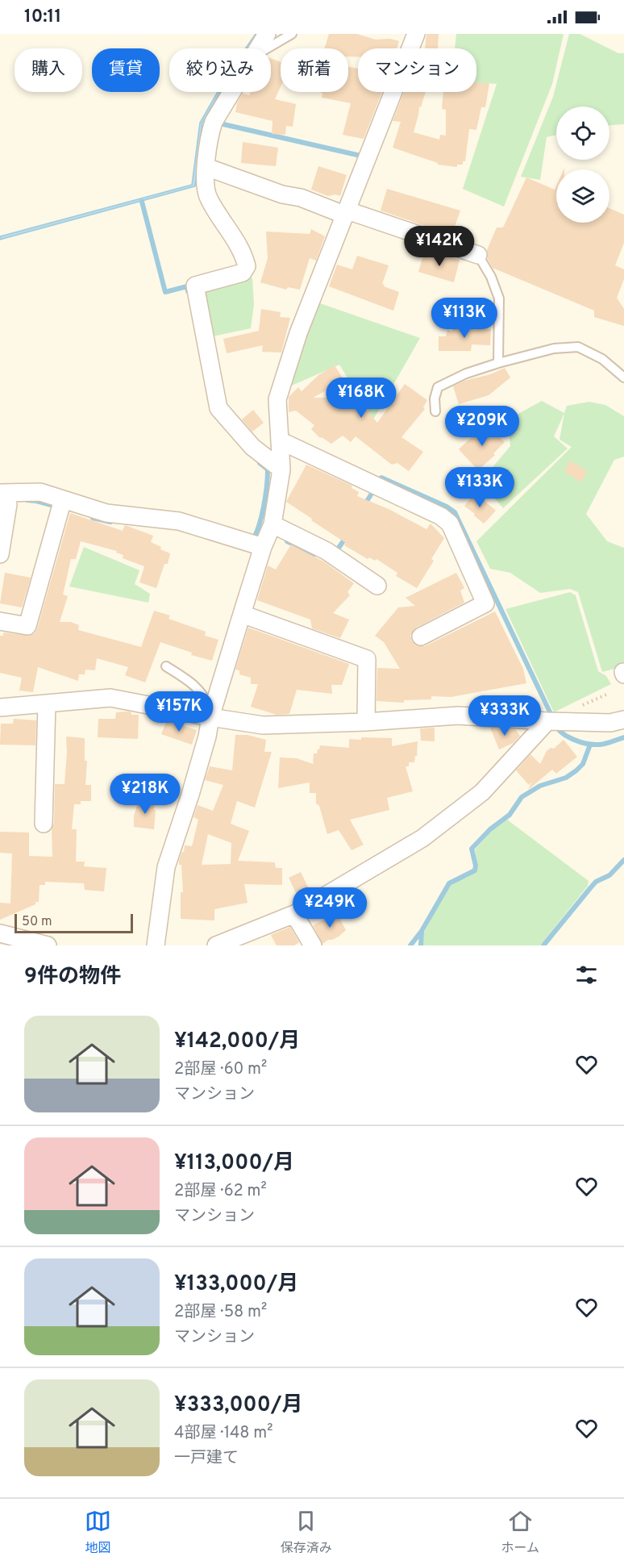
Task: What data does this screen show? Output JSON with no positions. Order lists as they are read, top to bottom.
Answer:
{
  "scale_bar": "50 m",
  "page": {
    "status": "10:11",
    "chip": [
      "購入",
      "賃貸",
      "絞り込み",
      "新着",
      "マンション"
    ],
    "price": [
      "¥142K",
      "¥113K",
      "¥168K",
      "¥209K",
      "¥133K",
      "¥157K",
      "¥333K",
      "¥218K",
      "¥249K"
    ],
    "scale": "50 m",
    "heading": "9件の物件",
    "list": [
      {
        "name": "¥142,000/月",
        "note": "2部屋 · 60 m² · マンション"
      },
      {
        "name": "¥113,000/月",
        "note": "2部屋 · 62 m² · マンション"
      },
      {
        "name": "¥133,000/月",
        "note": "2部屋 · 58 m² · マンション"
      },
      {
        "name": "¥333,000/月",
        "note": "4部屋 · 148 m² · 一戸建て"
      }
    ],
    "tabs": ["地図", "保存済み", "ホーム"]
  }
}
